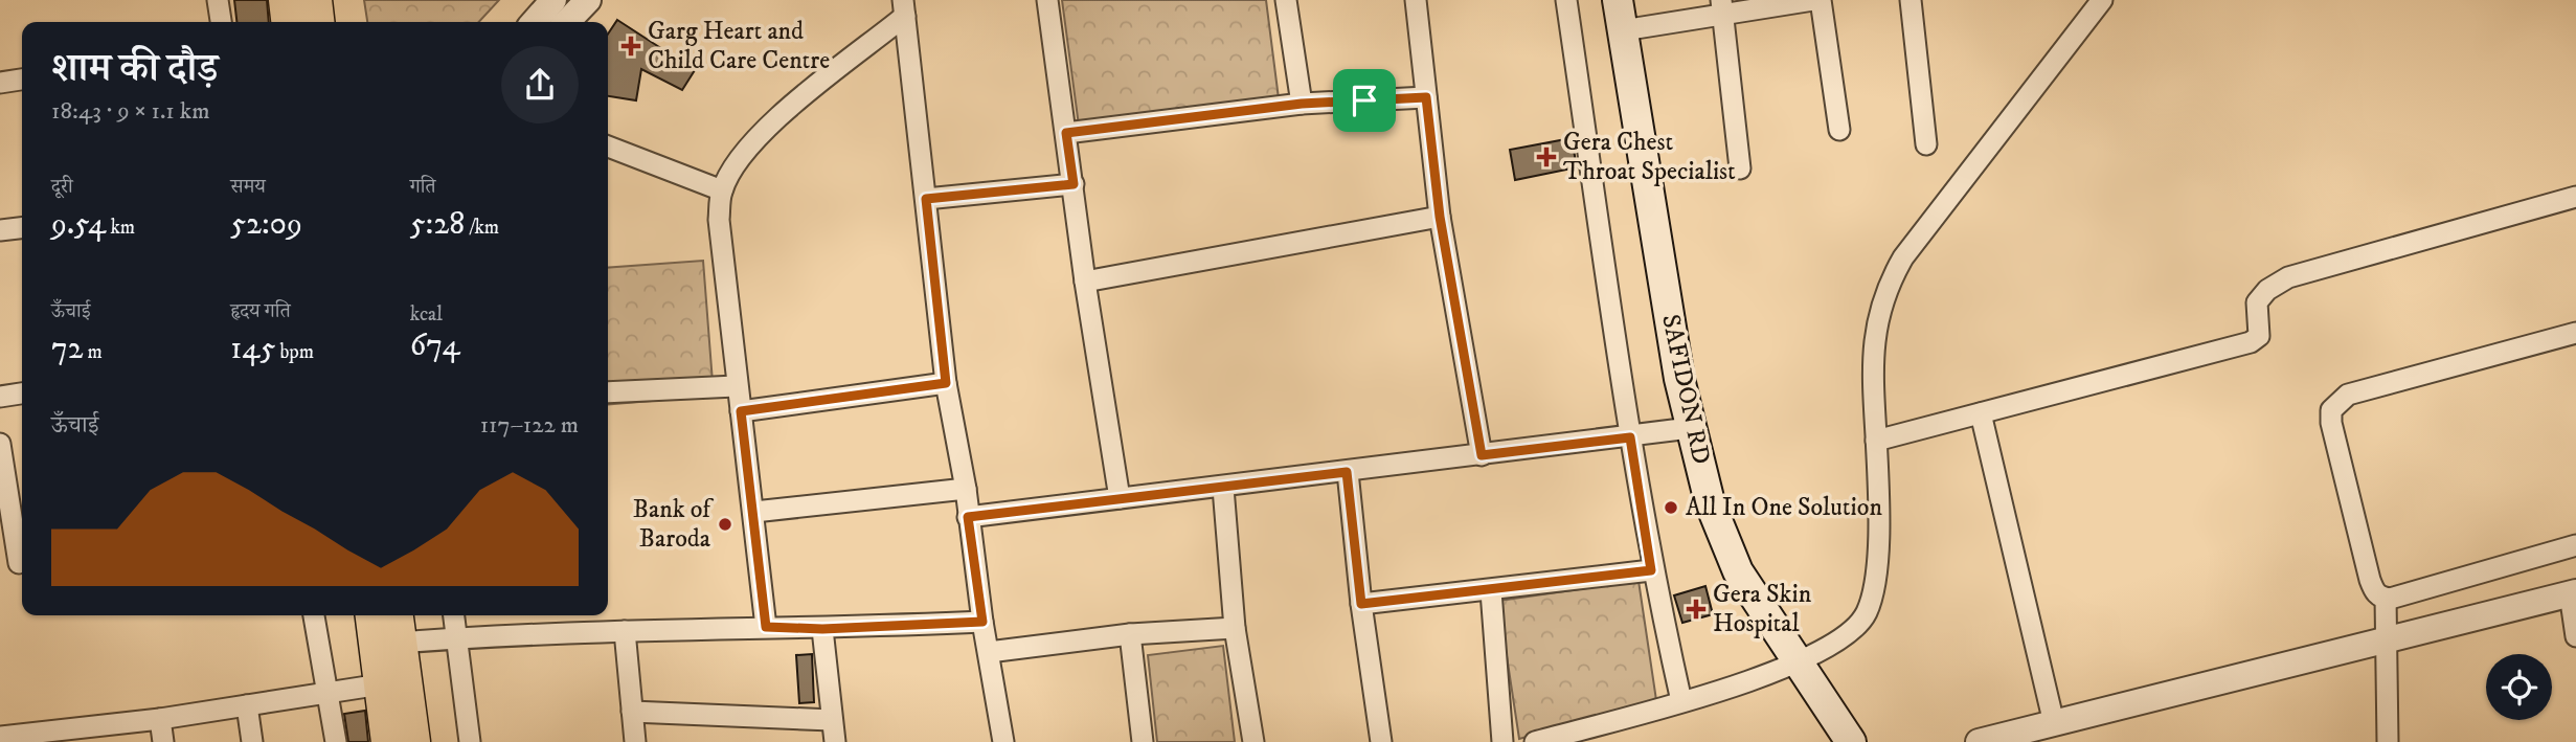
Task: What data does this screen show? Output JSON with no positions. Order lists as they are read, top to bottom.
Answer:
{
  "streets": {
    "main road": ["SAFIDON RD"]
  },
  "places": {
    "health": ["Garg Heart and Child Care Centre", "Gera Chest Throat Specialist", "Gera Skin Hospital"],
    "other": ["All In One Solution", "Bank of Baroda"]
  },
  "page": {
    "heading": ["शाम की दौड़", "18:43 · 9 × 1.1 km"],
    "stats": [
      ["दूरी", "9.54 km"],
      ["समय", "52:09"],
      ["गति", "5:28 /km"],
      ["ऊँचाई", "72 m"],
      ["हृदय गति", "145 bpm"],
      ["kcal", "674"]
    ],
    "chart": ["ऊँचाई", "117–122 m"]
  }
}
